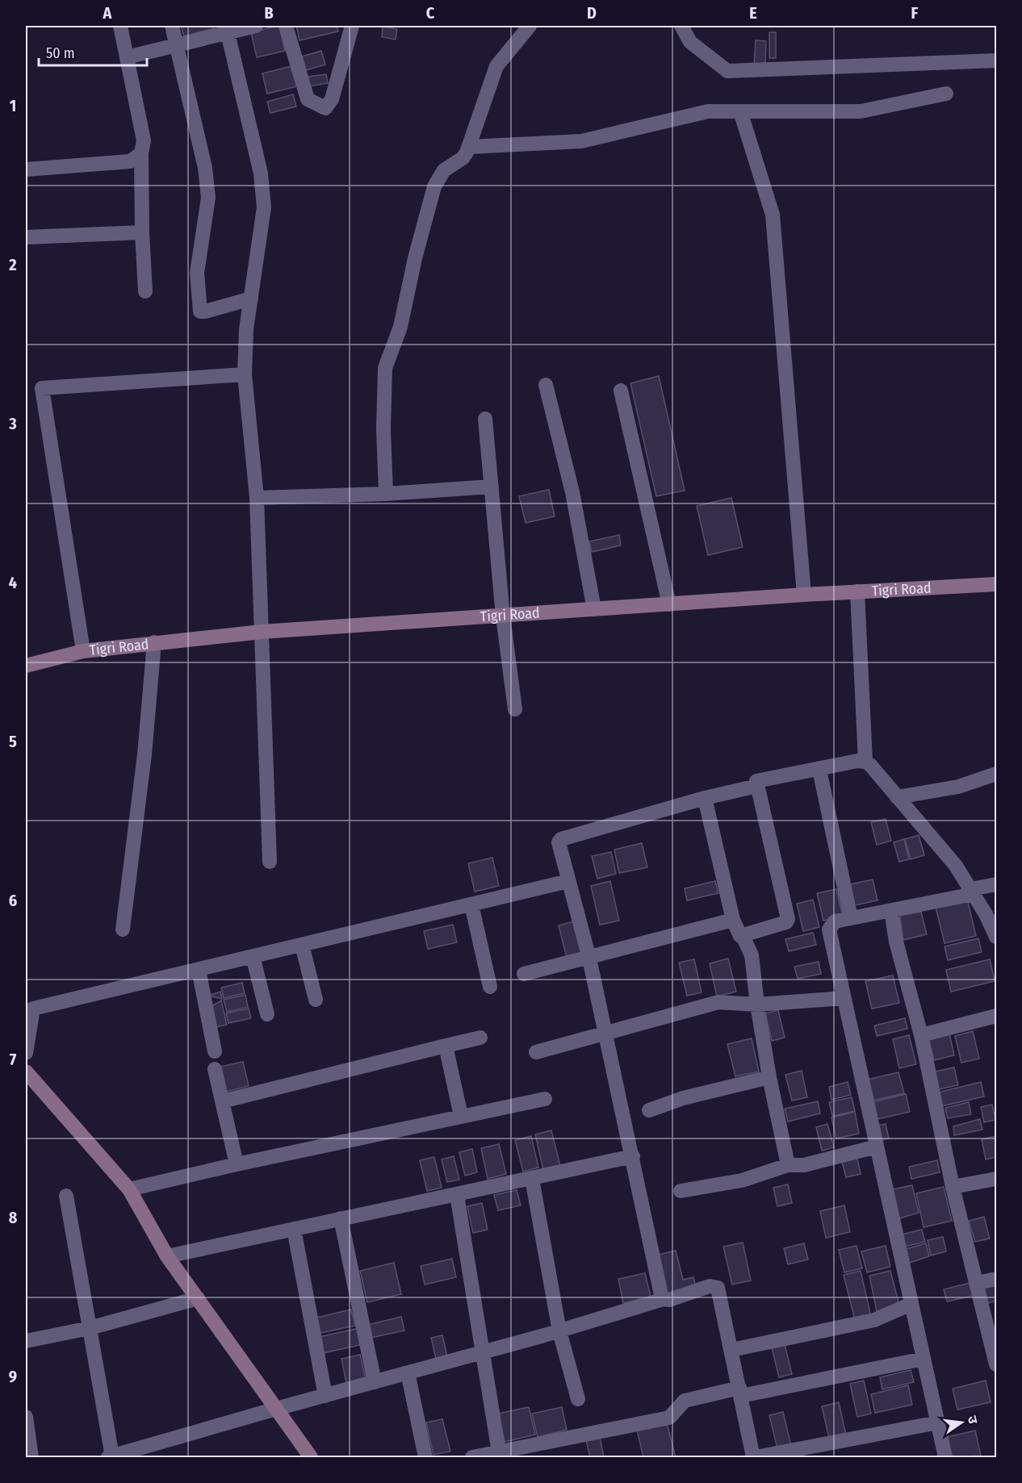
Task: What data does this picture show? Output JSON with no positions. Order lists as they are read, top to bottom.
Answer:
{
  "streets": {
    "street": ["Tigri Road"]
  },
  "scale_bar": "50 m",
  "north": "right",
  "grid": {
    "columns": [
      "A",
      "B",
      "C",
      "D",
      "E",
      "F"
    ],
    "rows": [
      "1",
      "2",
      "3",
      "4",
      "5",
      "6",
      "7",
      "8",
      "9"
    ]
  }
}
